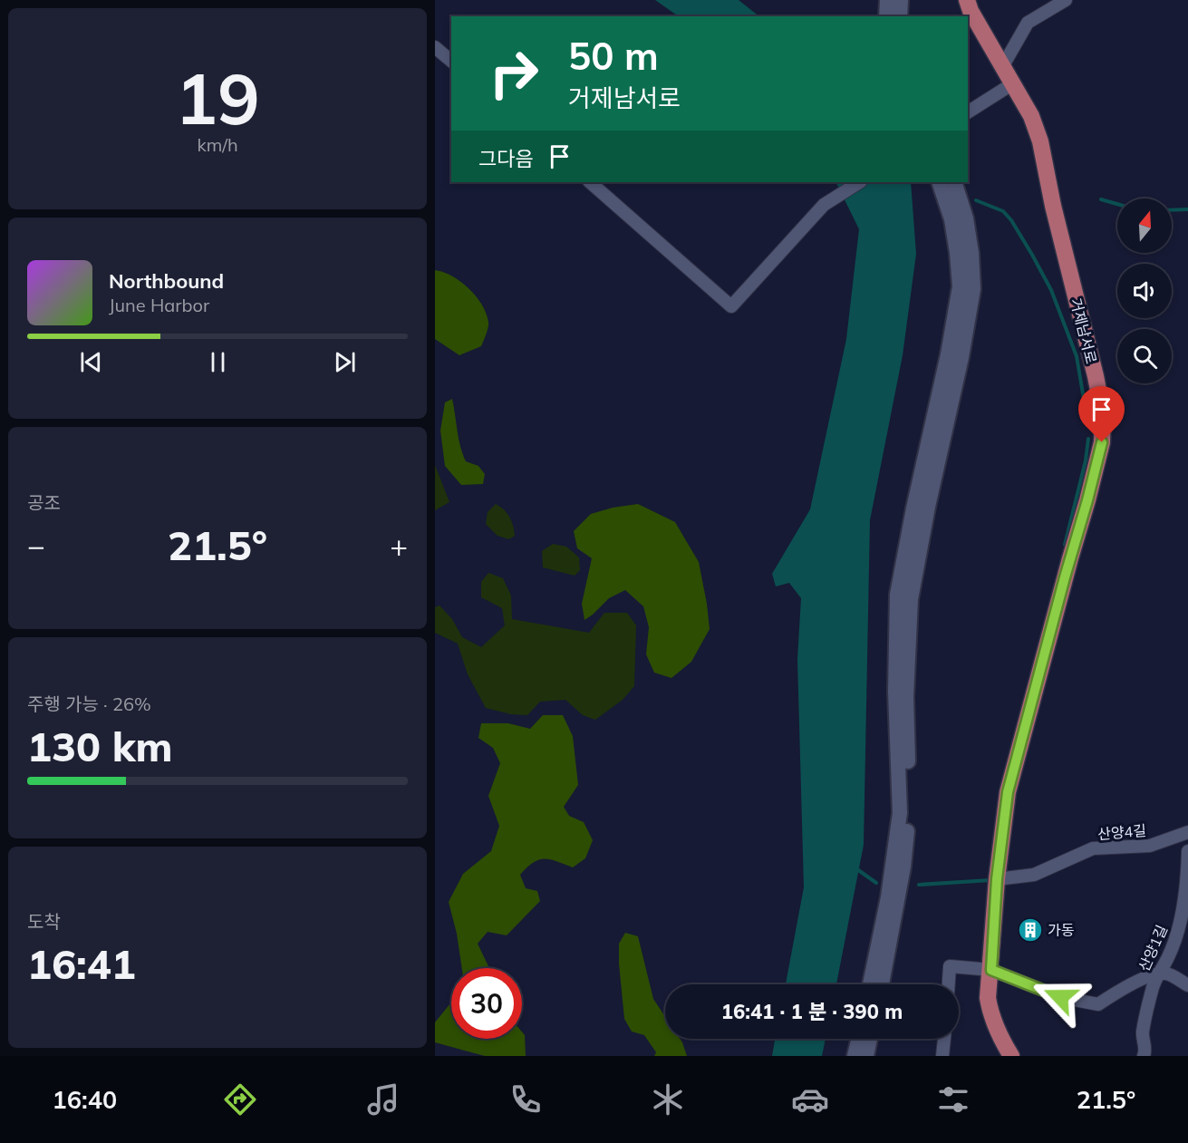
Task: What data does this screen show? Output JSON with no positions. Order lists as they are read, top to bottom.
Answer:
{
  "streets": {
    "main road": ["거제남서로"],
    "street": ["산양4길", "산양1길"]
  },
  "crossings": [
    ["거제남서로", "산양4길"]
  ],
  "places": {
    "building": ["가동"]
  },
  "north": "top",
  "page": {
    "tile": [
      ["19", "km/h"],
      "공조",
      ["주행 가능 · 26%", "130 km"],
      ["도착", "16:41"]
    ],
    "turn": ["50 m", "거제남서로"],
    "then": "그다음",
    "song": ["Northbound", "June Harbor"],
    "heat": ["−", "21.5°", "+"],
    "limit": "30",
    "trip": "16:41 · 1 분 · 390 m",
    "tabs": ["16:40", "21.5°"]
  }
}
